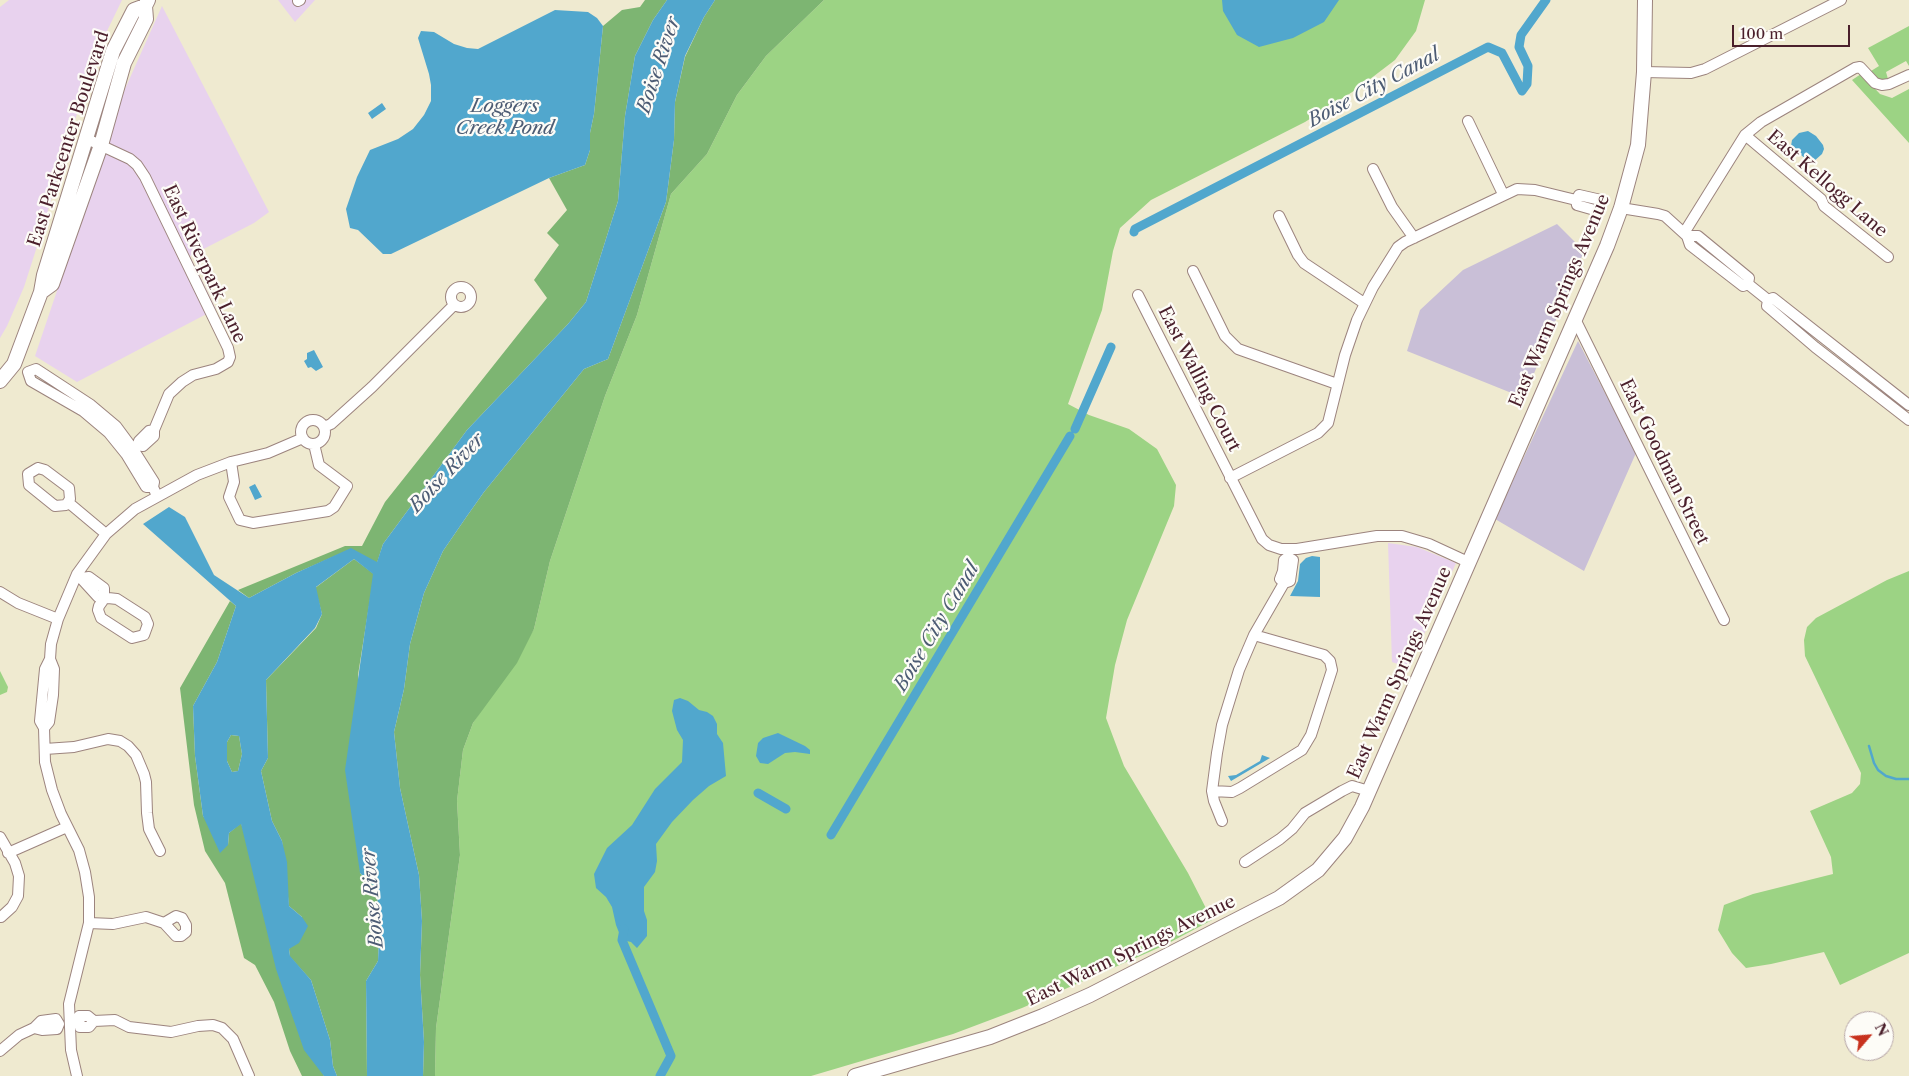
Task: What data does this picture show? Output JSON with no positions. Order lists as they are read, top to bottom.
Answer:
{
  "streets": {
    "street": [
      "East Parkcenter Boulevard",
      "East Kellogg Lane",
      "East Riverpark Lane",
      "East Warm Springs Avenue",
      "East Walling Court",
      "East Goodman Street"
    ]
  },
  "crossings": [
    ["East Parkcenter Boulevard", "East Riverpark Lane"],
    ["East Warm Springs Avenue", "East Goodman Street"]
  ],
  "water": ["Boise River", "Boise City Canal", "Loggers Creek Pond"],
  "scale_bar": "100 m",
  "north": "top right"
}
